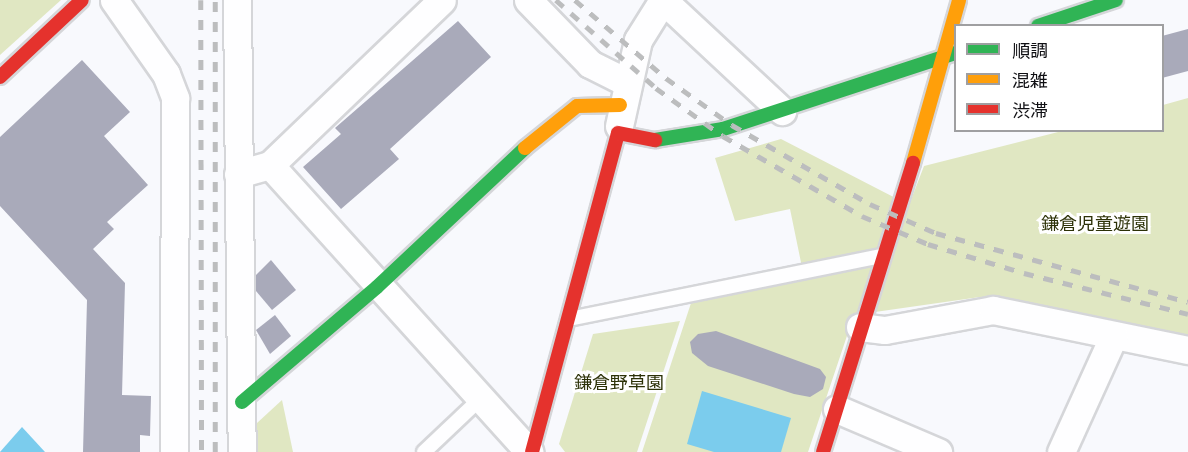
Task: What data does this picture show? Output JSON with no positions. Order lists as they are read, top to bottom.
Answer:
{
  "parks": ["鎌倉児童遊園", "鎌倉野草園"],
  "legend": ["順調", "混雑", "渋滞"]
}
